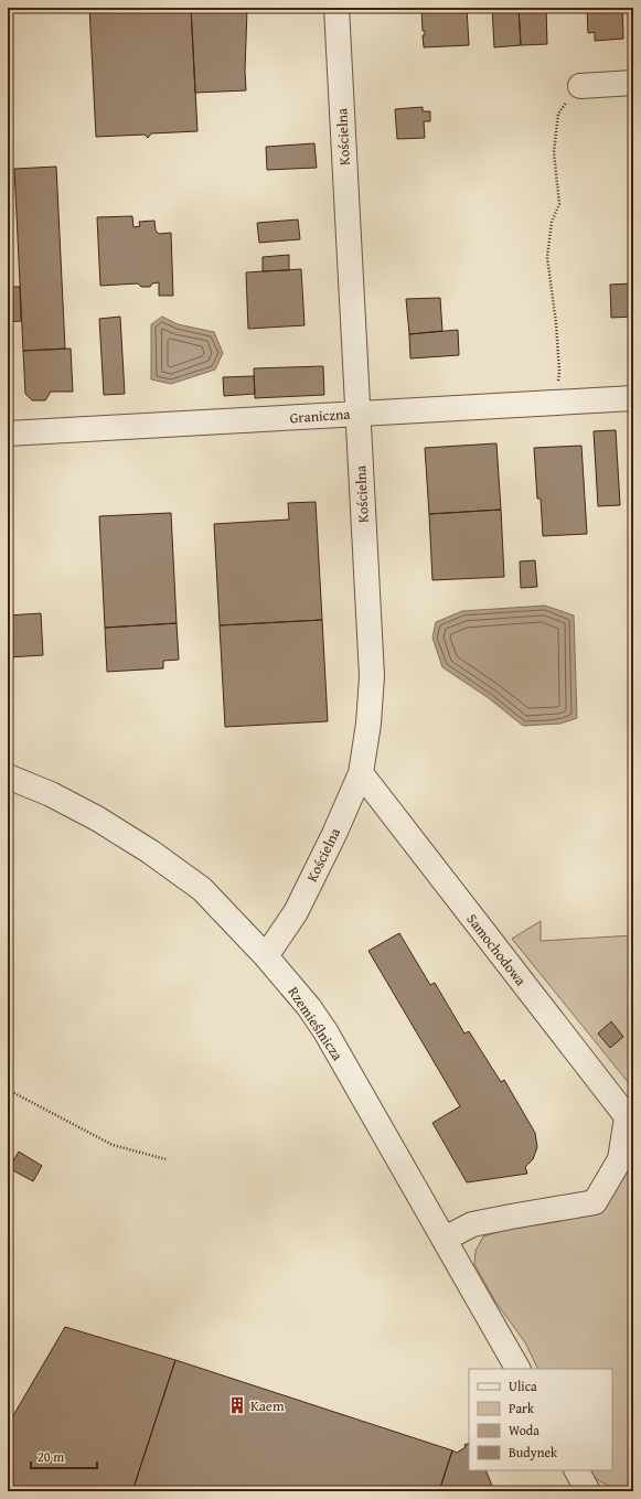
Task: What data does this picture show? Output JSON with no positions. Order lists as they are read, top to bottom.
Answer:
{
  "streets": {
    "street": [
      "Kościelna",
      "Graniczna",
      "Samochodowa",
      "Rzemieślnicza"
    ]
  },
  "crossings": [
    ["Kościelna", "Graniczna"],
    ["Kościelna", "Samochodowa"],
    ["Kościelna", "Rzemieślnicza"]
  ],
  "places": {
    "building": ["Kaem"]
  },
  "legend": [
    "Ulica",
    "Park",
    "Woda",
    "Budynek"
  ],
  "scale_bar": "20 m"
}
